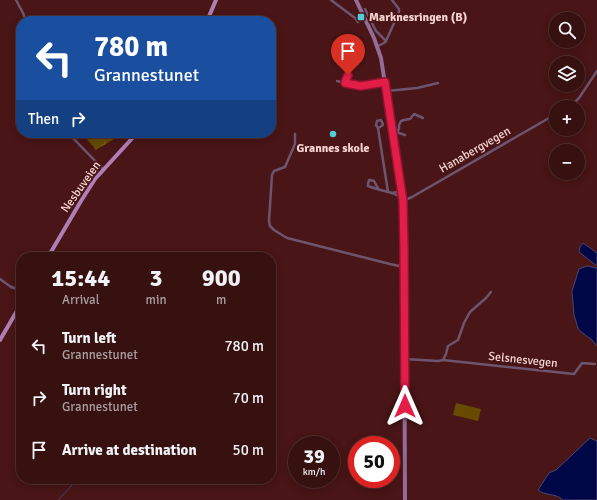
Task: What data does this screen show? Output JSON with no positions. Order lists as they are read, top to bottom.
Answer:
{
  "streets": {
    "main road": ["Nesbuveien"],
    "street": ["Hanabergvegen", "Selsnesvegen"]
  },
  "places": {
    "transit": ["Marknesringen (B)"],
    "other": ["Grannes skole"]
  },
  "page": {
    "map_buttons": ["+", "−"],
    "turn": ["780 m", "Grannestunet"],
    "then": "Then",
    "eta": [
      "15:44",
      "Arrival",
      "3",
      "min",
      "900",
      "m"
    ],
    "list": [
      {
        "name": "Turn left",
        "note": "Grannestunet",
        "value": "780 m"
      },
      {
        "name": "Turn right",
        "note": "Grannestunet",
        "value": "70 m"
      },
      {
        "name": "Arrive at destination",
        "value": "50 m"
      }
    ],
    "speed": "39 km/h",
    "limit": "50"
  }
}
